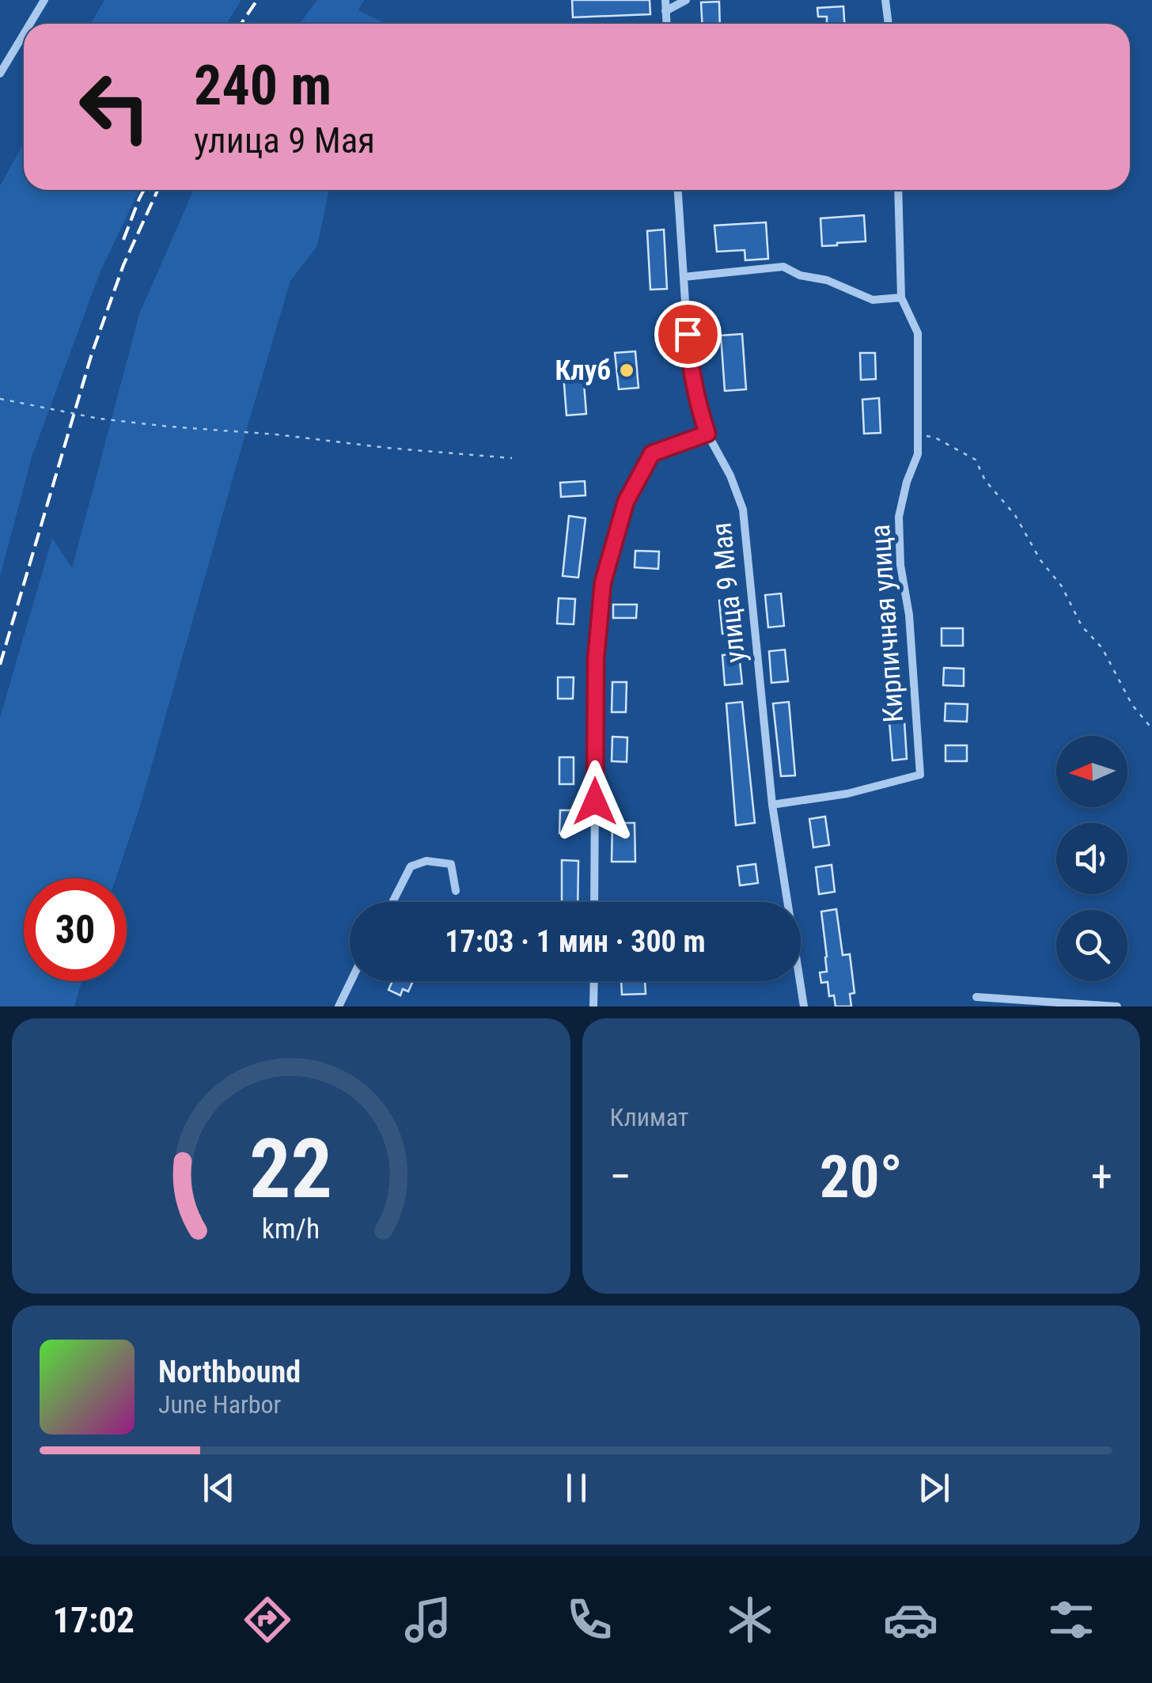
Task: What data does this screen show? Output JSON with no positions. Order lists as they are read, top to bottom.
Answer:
{
  "streets": {
    "street": ["улица 9 Мая", "Кирпичная улица"]
  },
  "crossings": [
    ["улица 9 Мая", "Кирпичная улица"]
  ],
  "places": ["Клуб"],
  "north": "left",
  "page": {
    "turn": ["240 m", "улица 9 Мая"],
    "limit": "30",
    "trip": "17:03 · 1 мин · 300 m",
    "tile": "Климат",
    "heat": ["−", "20°", "+"],
    "song": ["Northbound", "June Harbor"],
    "tabs": "17:02",
    "gauge": ["22", "km/h"]
  }
}
